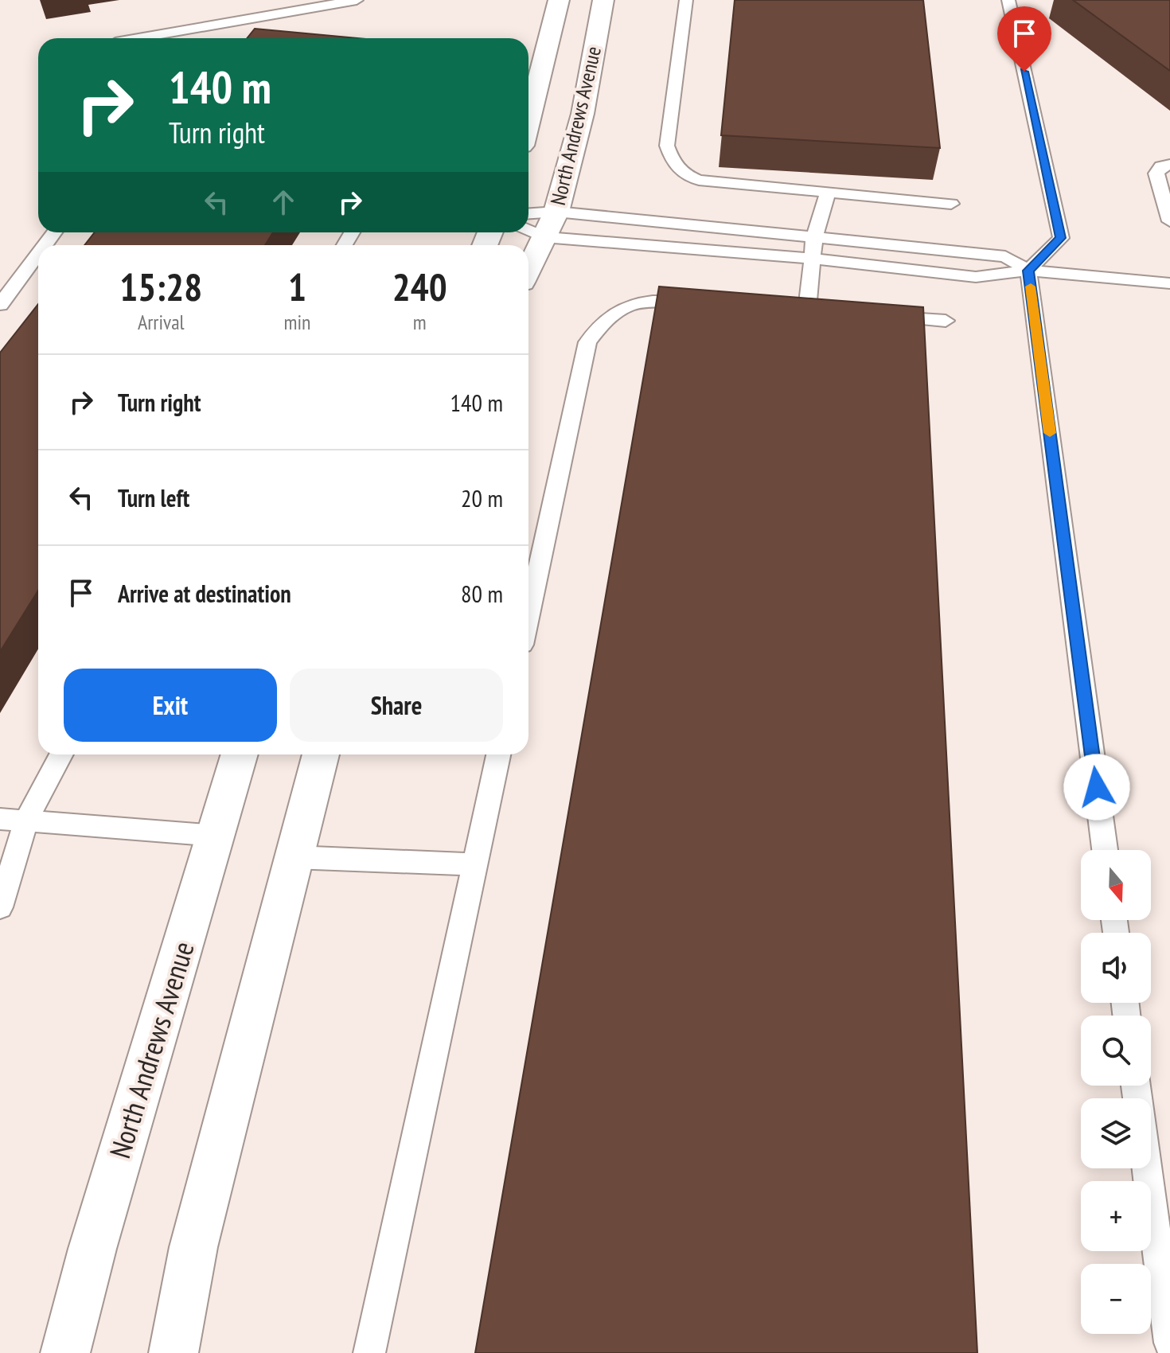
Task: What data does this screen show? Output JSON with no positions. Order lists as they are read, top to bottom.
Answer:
{
  "streets": {
    "street": ["North Andrews Avenue"]
  },
  "north": "bottom",
  "page": {
    "turn": ["140 m", "Turn right"],
    "eta": [
      "15:28",
      "Arrival",
      "1",
      "min",
      "240",
      "m"
    ],
    "list": [
      {
        "name": "Turn right",
        "value": "140 m"
      },
      {
        "name": "Turn left",
        "value": "20 m"
      },
      {
        "name": "Arrive at destination",
        "value": "80 m"
      }
    ],
    "buttons": ["Exit", "Share"],
    "map_buttons": ["+", "−"]
  }
}
